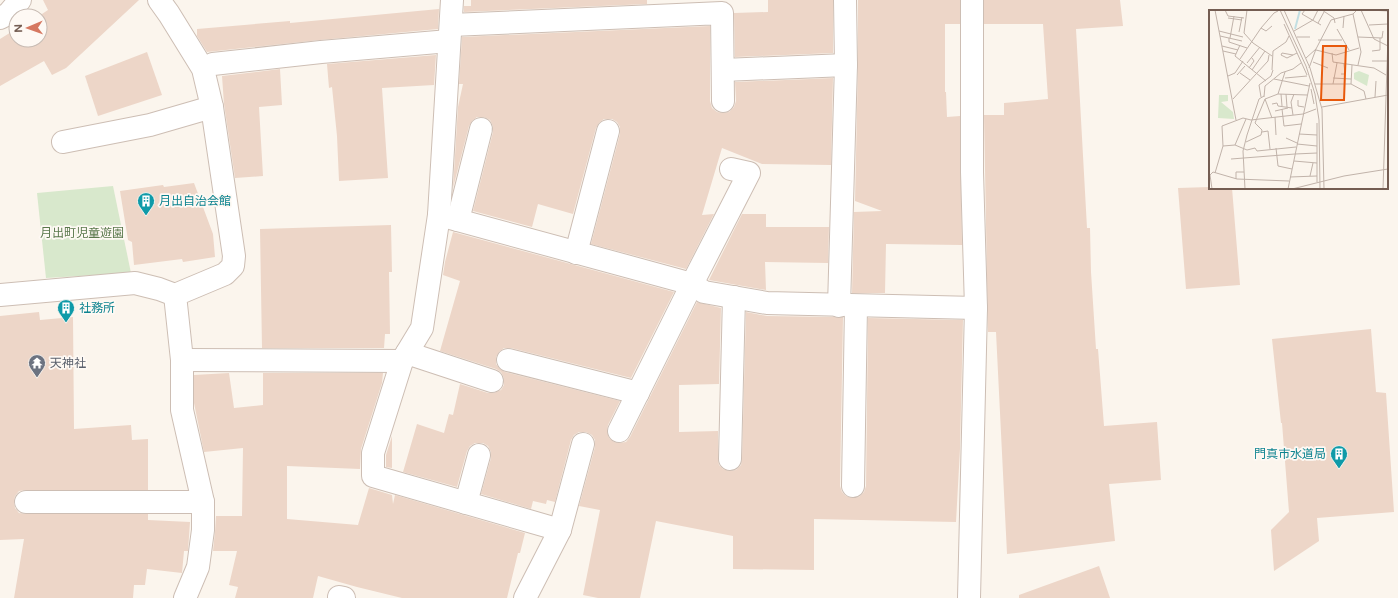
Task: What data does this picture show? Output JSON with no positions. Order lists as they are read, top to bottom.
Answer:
{
  "parks": ["月出町児童遊園"],
  "places": {
    "building": ["月出自治会館", "社務所", "門真市水道局"],
    "temple": ["天神社"]
  },
  "north": "left"
}
